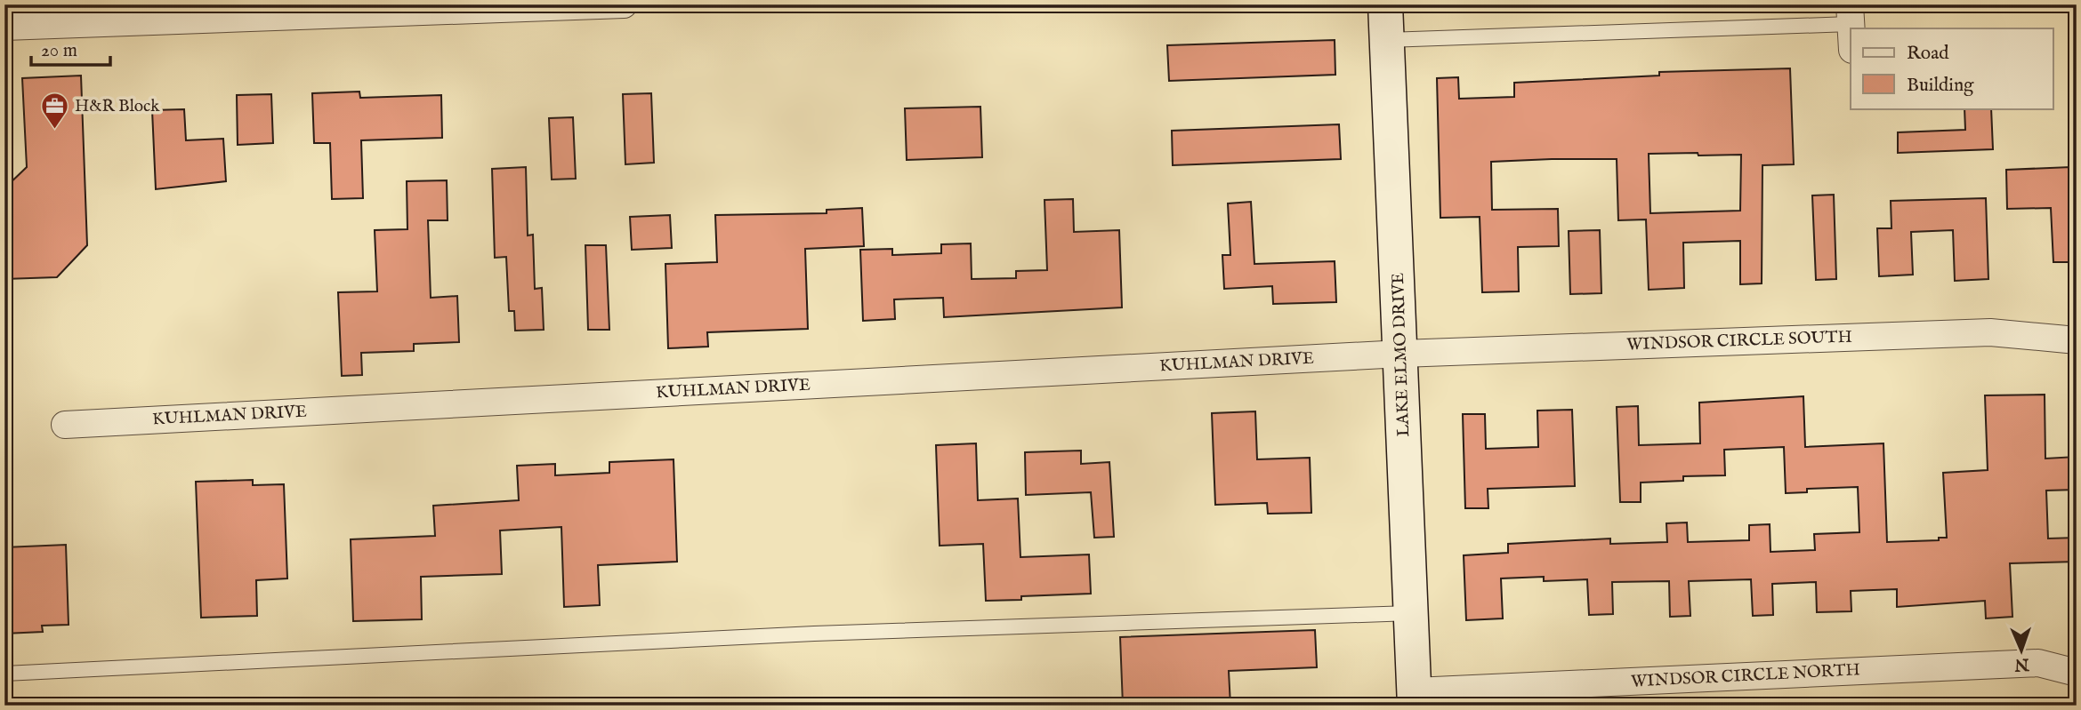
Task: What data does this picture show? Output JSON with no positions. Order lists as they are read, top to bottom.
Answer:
{
  "streets": {
    "main road": ["LAKE ELMO DRIVE"],
    "street": ["WINDSOR CIRCLE SOUTH", "KUHLMAN DRIVE", "WINDSOR CIRCLE NORTH"]
  },
  "crossings": [
    ["WINDSOR CIRCLE SOUTH", "LAKE ELMO DRIVE"],
    ["WINDSOR CIRCLE SOUTH", "KUHLMAN DRIVE"],
    ["LAKE ELMO DRIVE", "KUHLMAN DRIVE"],
    ["LAKE ELMO DRIVE", "WINDSOR CIRCLE NORTH"]
  ],
  "places": {
    "office": ["H&R Block"]
  },
  "legend": ["Road", "Building"],
  "scale_bar": "20 m",
  "north": "bottom"
}
